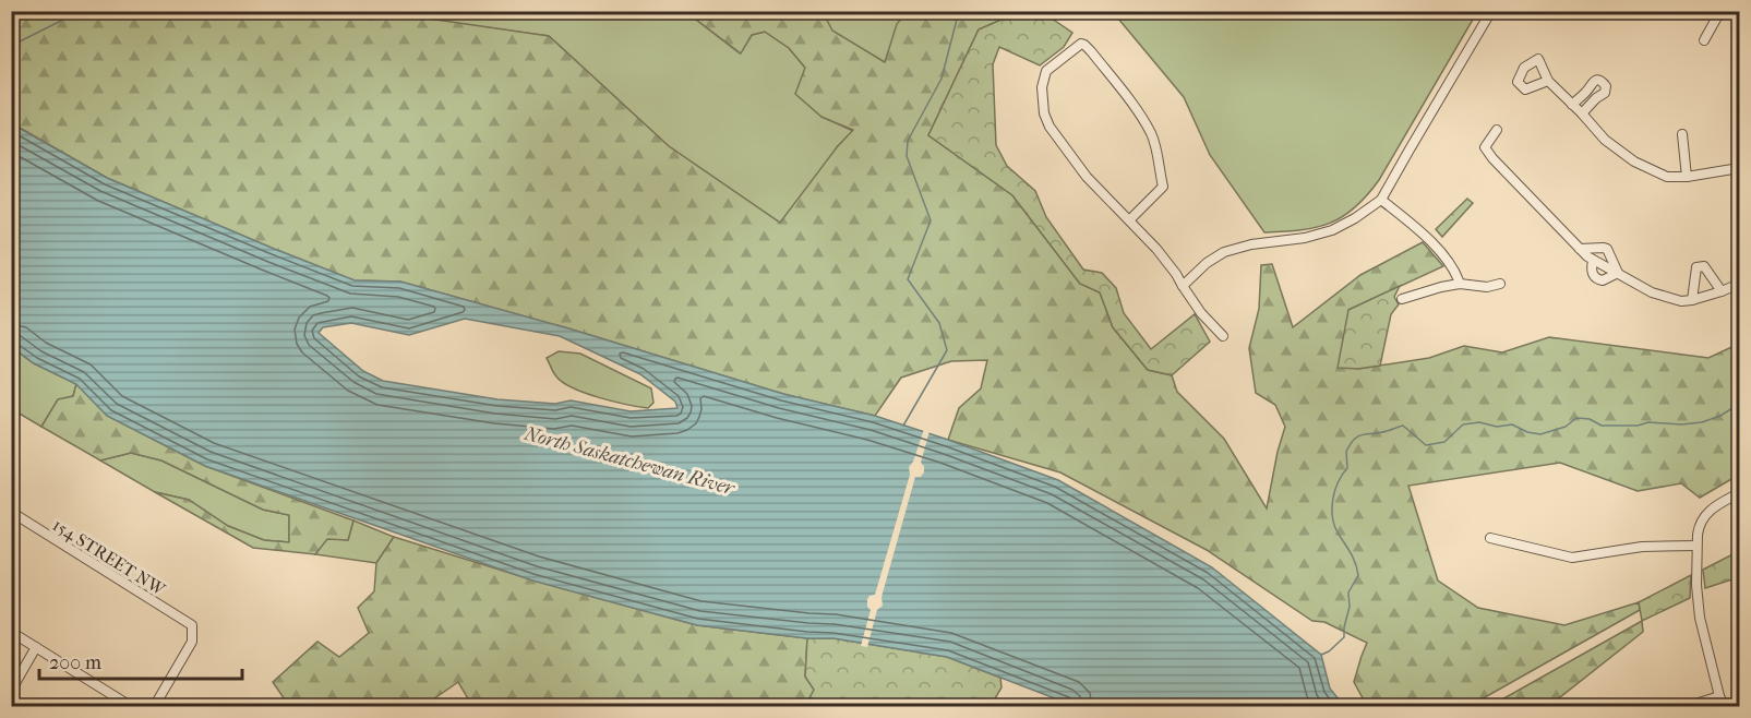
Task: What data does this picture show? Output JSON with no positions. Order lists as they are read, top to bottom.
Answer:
{
  "streets": {
    "street": ["154 STREET NW"]
  },
  "water": ["North Saskatchewan River"],
  "scale_bar": "200 m"
}
